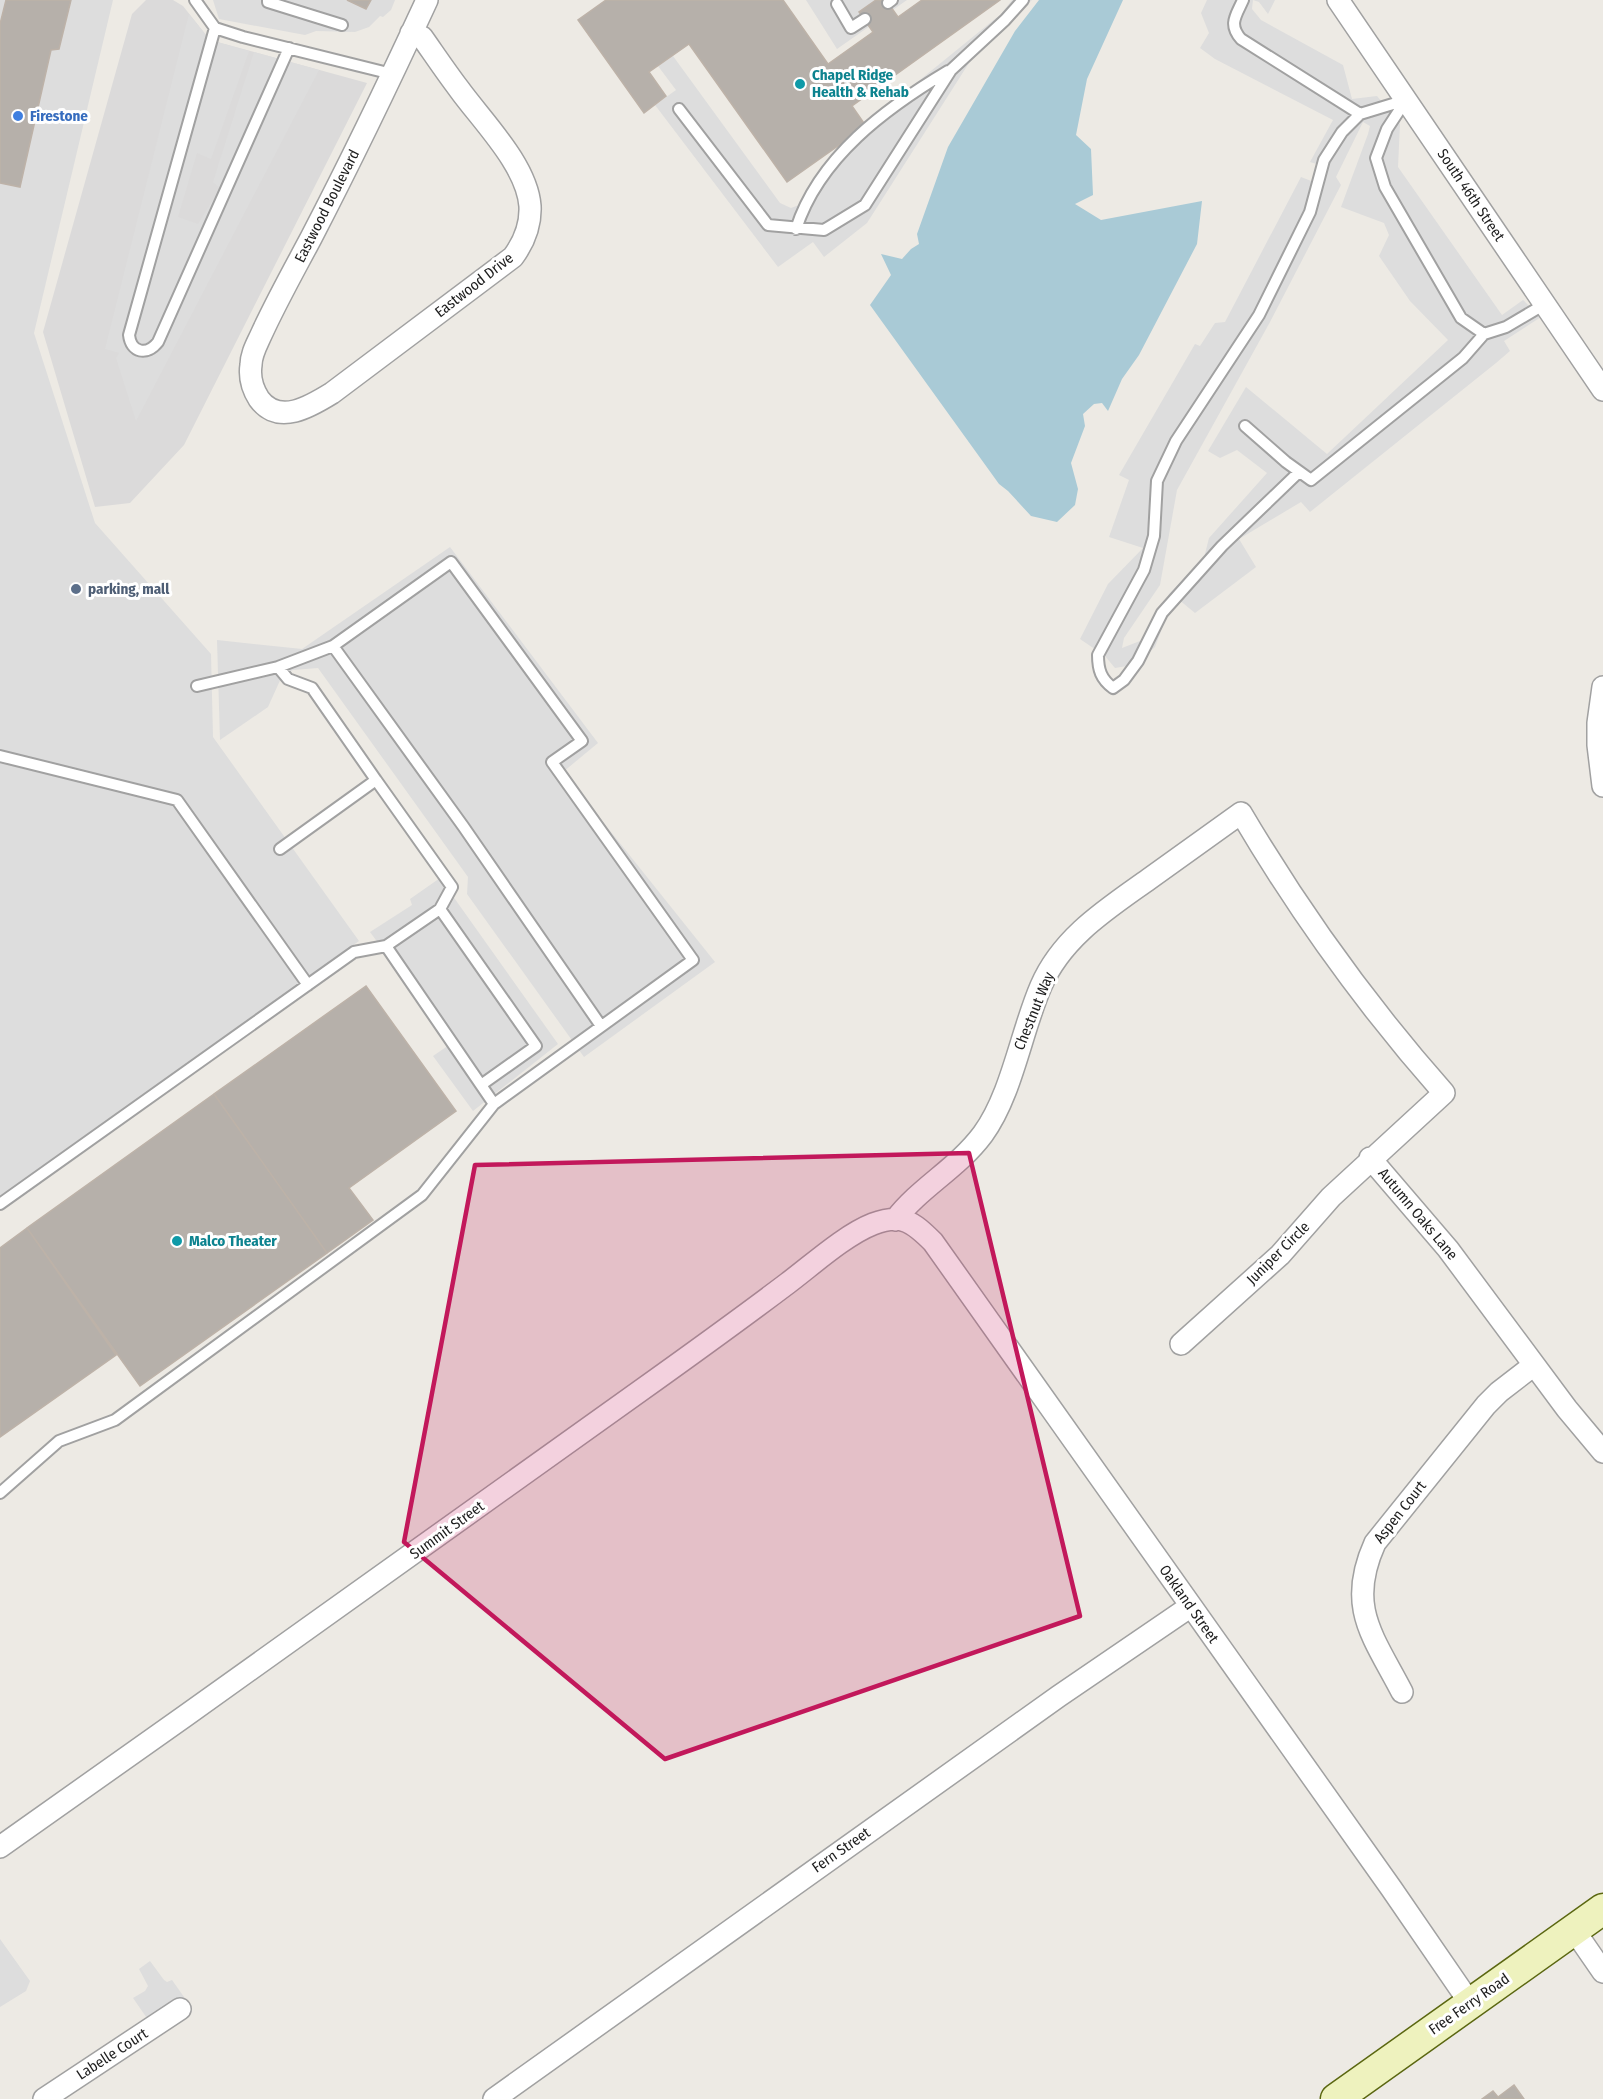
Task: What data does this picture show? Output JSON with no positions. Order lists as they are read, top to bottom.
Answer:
{
  "streets": {
    "street": [
      "South 46th Street",
      "Eastwood Boulevard",
      "Eastwood Drive",
      "Chestnut Way",
      "Autumn Oaks Lane",
      "Juniper Circle",
      "Aspen Court",
      "Summit Street",
      "Oakland Street",
      "Fern Street",
      "Free Ferry Road",
      "Labelle Court"
    ]
  },
  "crossings": [
    ["Eastwood Boulevard", "Eastwood Drive"],
    ["Chestnut Way", "Autumn Oaks Lane"],
    ["Chestnut Way", "Summit Street"],
    ["Chestnut Way", "Oakland Street"],
    ["Autumn Oaks Lane", "Juniper Circle"],
    ["Autumn Oaks Lane", "Aspen Court"],
    ["Summit Street", "Oakland Street"],
    ["Oakland Street", "Fern Street"],
    ["Oakland Street", "Free Ferry Road"]
  ],
  "places": [
    "Chapel Ridge Health & Rehab",
    "Firestone",
    "parking, mall",
    "Malco Theater"
  ]
}
